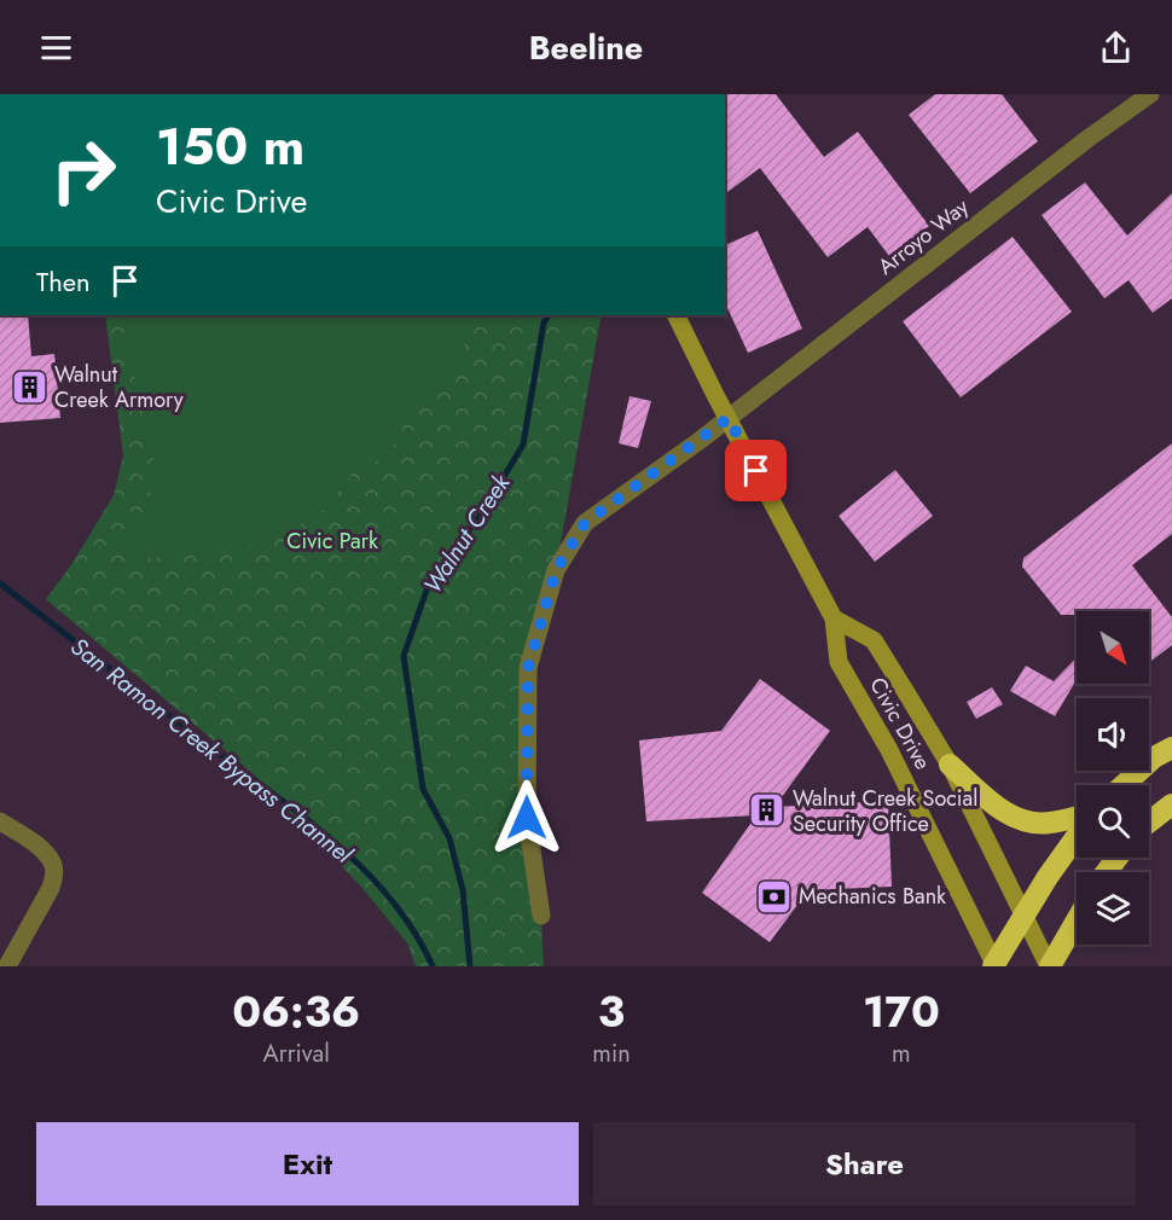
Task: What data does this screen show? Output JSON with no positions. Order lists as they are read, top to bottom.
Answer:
{
  "streets": {
    "main road": ["Civic Drive"],
    "street": ["Arroyo Way"]
  },
  "crossings": [
    ["Arroyo Way", "Civic Drive"]
  ],
  "water": ["Walnut Creek", "San Ramon Creek Bypass Channel"],
  "parks": ["Civic Park"],
  "places": {
    "building": ["Walnut Creek Armory", "Walnut Creek Social Security Office"],
    "bank": ["Mechanics Bank"]
  },
  "north": "bottom right",
  "page": {
    "header": "Beeline",
    "turn": ["150 m", "Civic Drive"],
    "then": "Then",
    "eta": [
      "06:36",
      "Arrival",
      "3",
      "min",
      "170",
      "m"
    ],
    "buttons": ["Exit", "Share"]
  }
}
